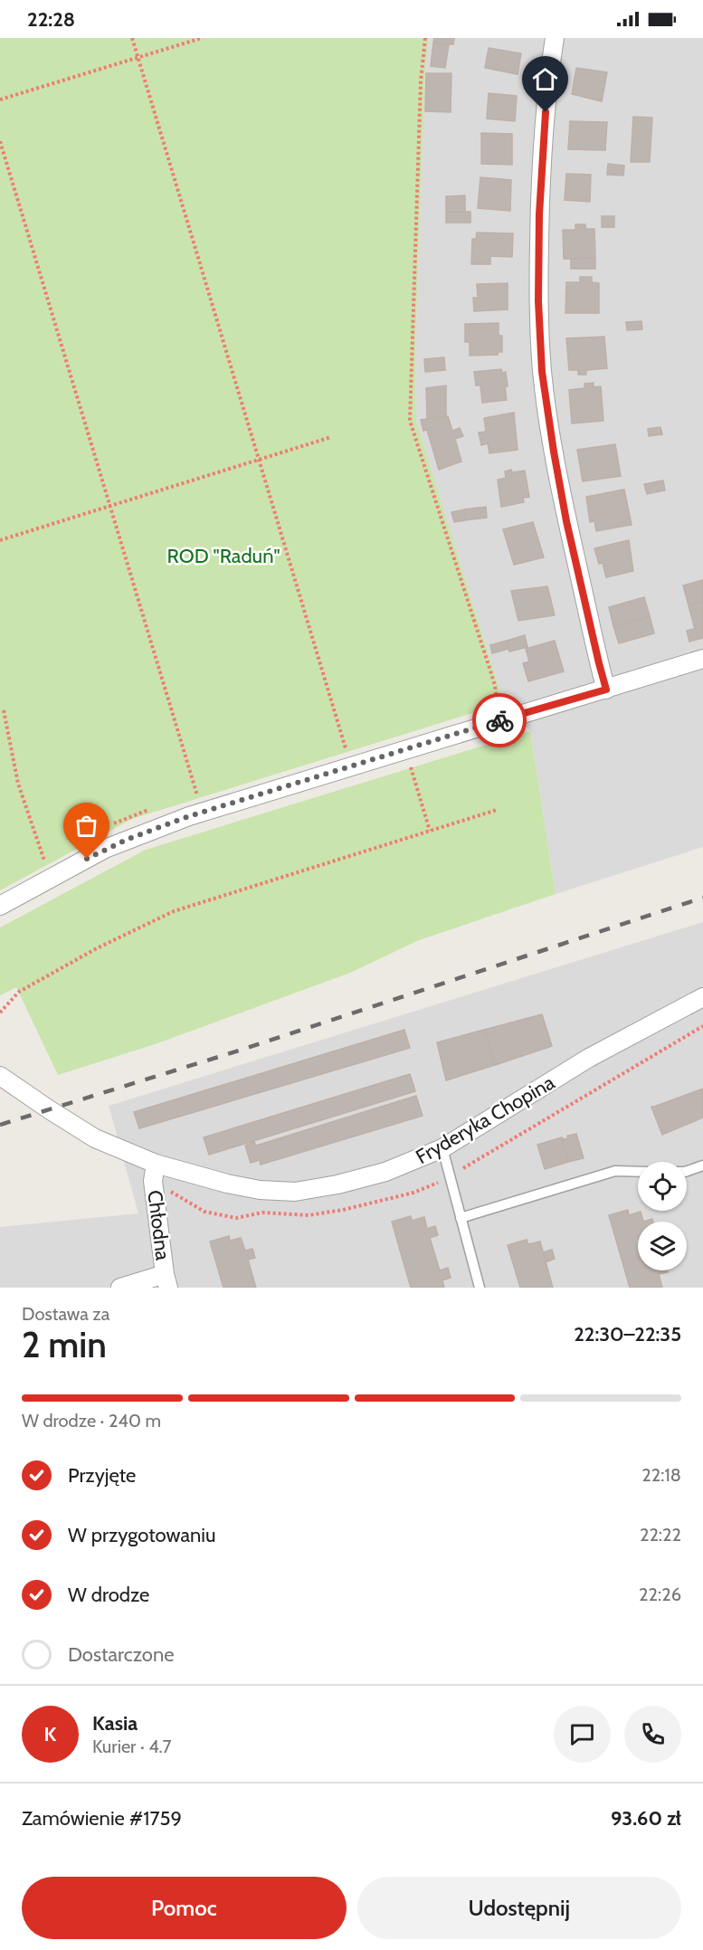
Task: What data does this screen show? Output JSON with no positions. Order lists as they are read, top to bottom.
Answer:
{
  "streets": {
    "street": ["Fryderyka Chopina", "Chłodna"]
  },
  "crossings": [
    ["Fryderyka Chopina", "Chłodna"]
  ],
  "parks": ["ROD \"Raduń\""],
  "page": {
    "status": "22:28",
    "heading": ["2 min", "Dostawa za", "22:30–22:35"],
    "panel": [
      "Kasia",
      "Kurier · 4.7",
      "Zamówienie #1759",
      "93.60 zł"
    ],
    "bar": "W drodze · 240 m",
    "list": [
      ["Przyjęte", "22:18"],
      ["W przygotowaniu", "22:22"],
      ["W drodze", "22:26"],
      "Dostarczone"
    ],
    "round": "K",
    "buttons": ["Pomoc", "Udostępnij"]
  }
}
